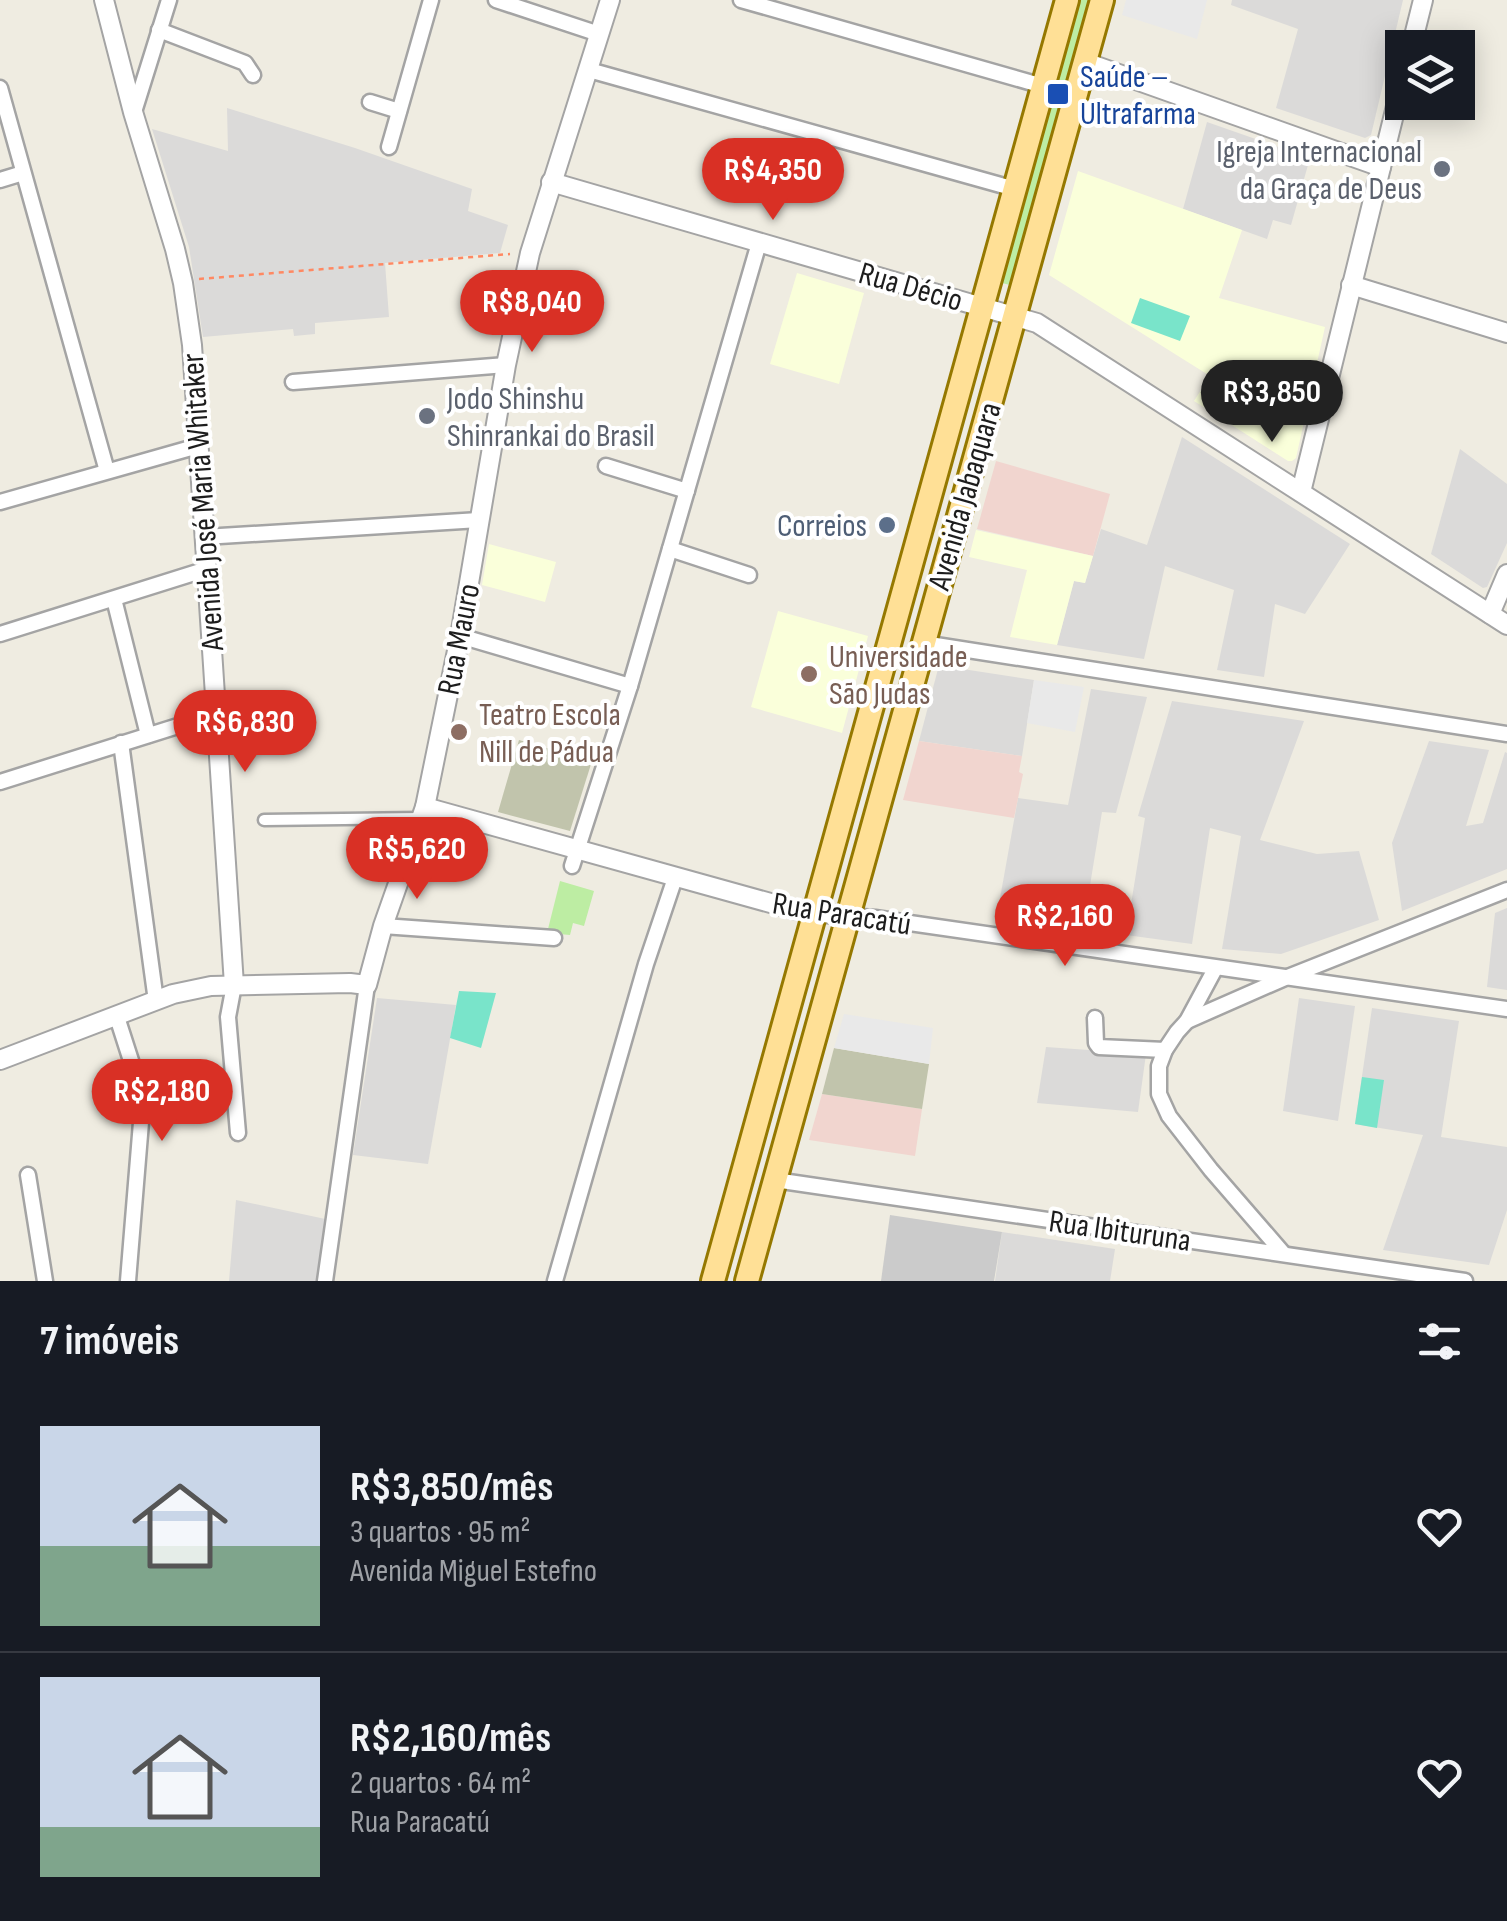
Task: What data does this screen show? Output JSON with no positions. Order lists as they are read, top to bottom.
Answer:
{
  "streets": {
    "main road": ["Avenida Jabaquara"],
    "street": [
      "Rua Décio",
      "Avenida José Maria Whitaker",
      "Rua Mauro",
      "Rua Paracatú",
      "Rua Ibituruna"
    ]
  },
  "crossings": [
    ["Rua Décio", "Avenida Jabaquara"],
    ["Rua Décio", "Rua Mauro"],
    ["Avenida Jabaquara", "Rua Paracatú"],
    ["Avenida Jabaquara", "Rua Ibituruna"],
    ["Rua Mauro", "Rua Paracatú"]
  ],
  "places": {
    "transit": ["Saúde – Ultrafarma"],
    "other": [
      "Igreja Internacional da Graça de Deus",
      "Jodo Shinshu Shinrankai do Brasil",
      "Correios",
      "Universidade São Judas",
      "Teatro Escola Nill de Pádua"
    ]
  },
  "page": {
    "price": [
      "R$4,350",
      "R$8,040",
      "R$3,850",
      "R$6,830",
      "R$5,620",
      "R$2,160",
      "R$2,180"
    ],
    "heading": "7 imóveis",
    "list": [
      {
        "name": "R$3,850/mês",
        "note": "3 quartos · 95 m² · Avenida Miguel Estefno"
      },
      {
        "name": "R$2,160/mês",
        "note": "2 quartos · 64 m² · Rua Paracatú"
      }
    ]
  }
}
